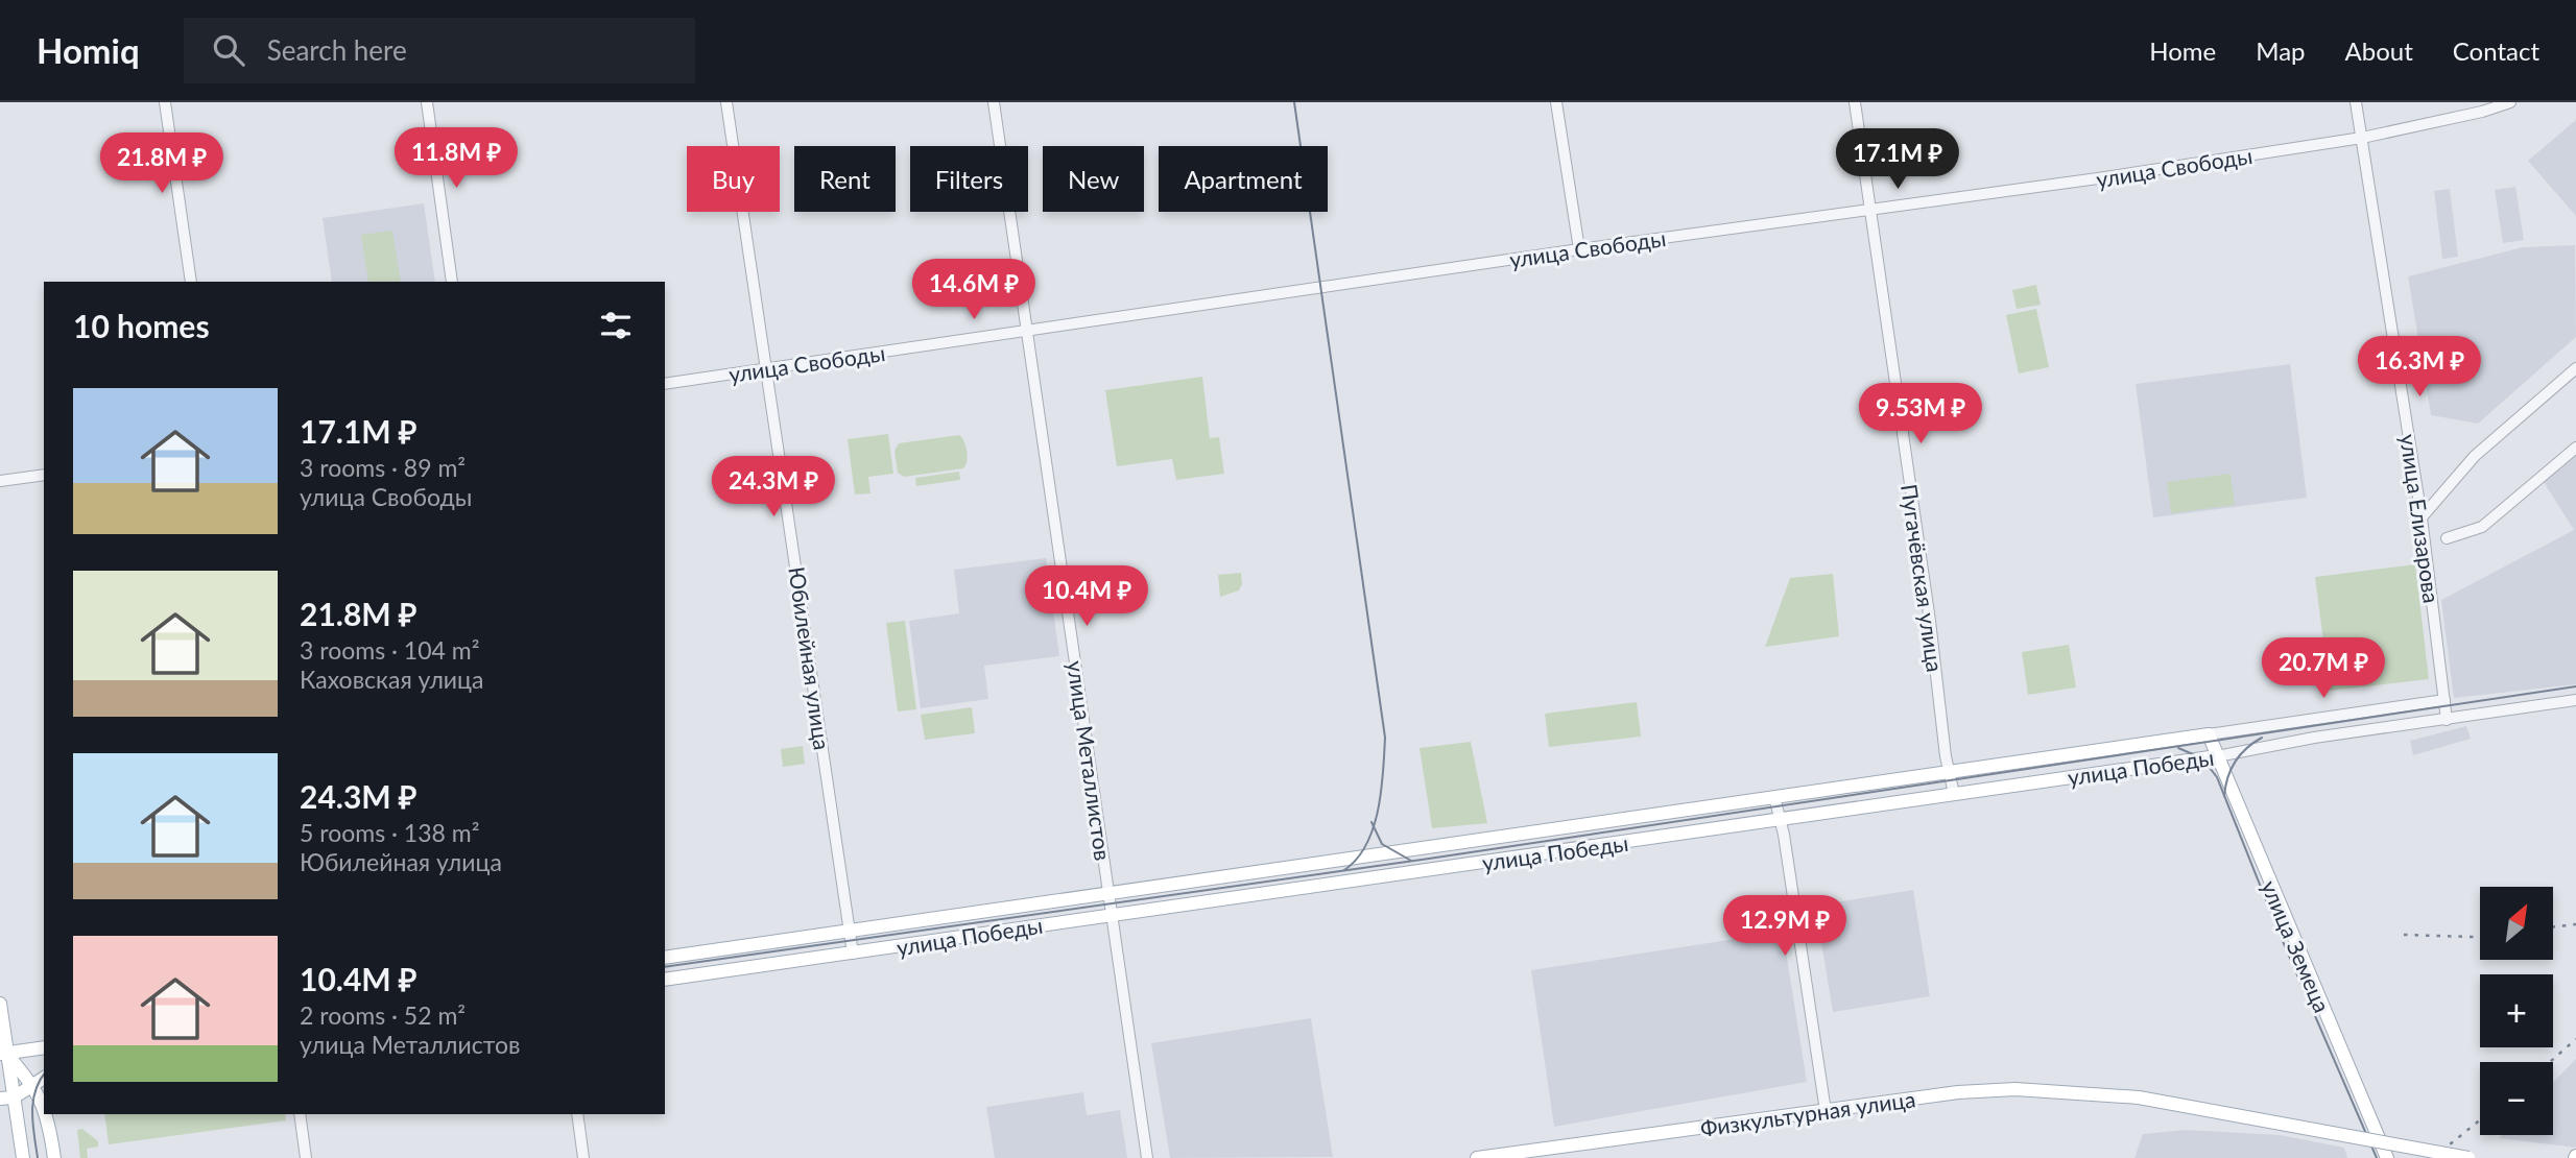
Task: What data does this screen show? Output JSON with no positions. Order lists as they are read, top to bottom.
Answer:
{
  "streets": {
    "main road": ["улица Победы", "улица Земеца", "Физкультурная улица"],
    "street": [
      "улица Свободы",
      "улица Елизарова",
      "Пугачёвская улица",
      "Юбилейная улица",
      "улица Металлистов"
    ]
  },
  "crossings": [
    ["улица Свободы", "улица Елизарова"],
    ["улица Свободы", "Пугачёвская улица"],
    ["улица Свободы", "Юбилейная улица"],
    ["улица Свободы", "улица Металлистов"],
    ["улица Елизарова", "улица Победы"],
    ["Пугачёвская улица", "улица Победы"],
    ["Юбилейная улица", "улица Победы"],
    ["улица Металлистов", "улица Победы"],
    ["улица Победы", "улица Земеца"]
  ],
  "north": "top right",
  "page": {
    "header": "Homiq",
    "search": "Search here",
    "nav": [
      "Home",
      "Map",
      "About",
      "Contact"
    ],
    "price": [
      "11.8M ₽",
      "17.1M ₽",
      "21.8M ₽",
      "14.6M ₽",
      "16.3M ₽",
      "9.53M ₽",
      "24.3M ₽",
      "10.4M ₽",
      "20.7M ₽",
      "12.9M ₽"
    ],
    "chip": [
      "Buy",
      "Rent",
      "Filters",
      "New",
      "Apartment"
    ],
    "heading": "10 homes",
    "list": [
      {
        "name": "17.1M ₽",
        "note": "3 rooms · 89 m² · улица Свободы"
      },
      {
        "name": "21.8M ₽",
        "note": "3 rooms · 104 m² · Каховская улица"
      },
      {
        "name": "24.3M ₽",
        "note": "5 rooms · 138 m² · Юбилейная улица"
      },
      {
        "name": "10.4M ₽",
        "note": "2 rooms · 52 m² · улица Металлистов"
      }
    ],
    "map_buttons": ["+", "−"]
  }
}
